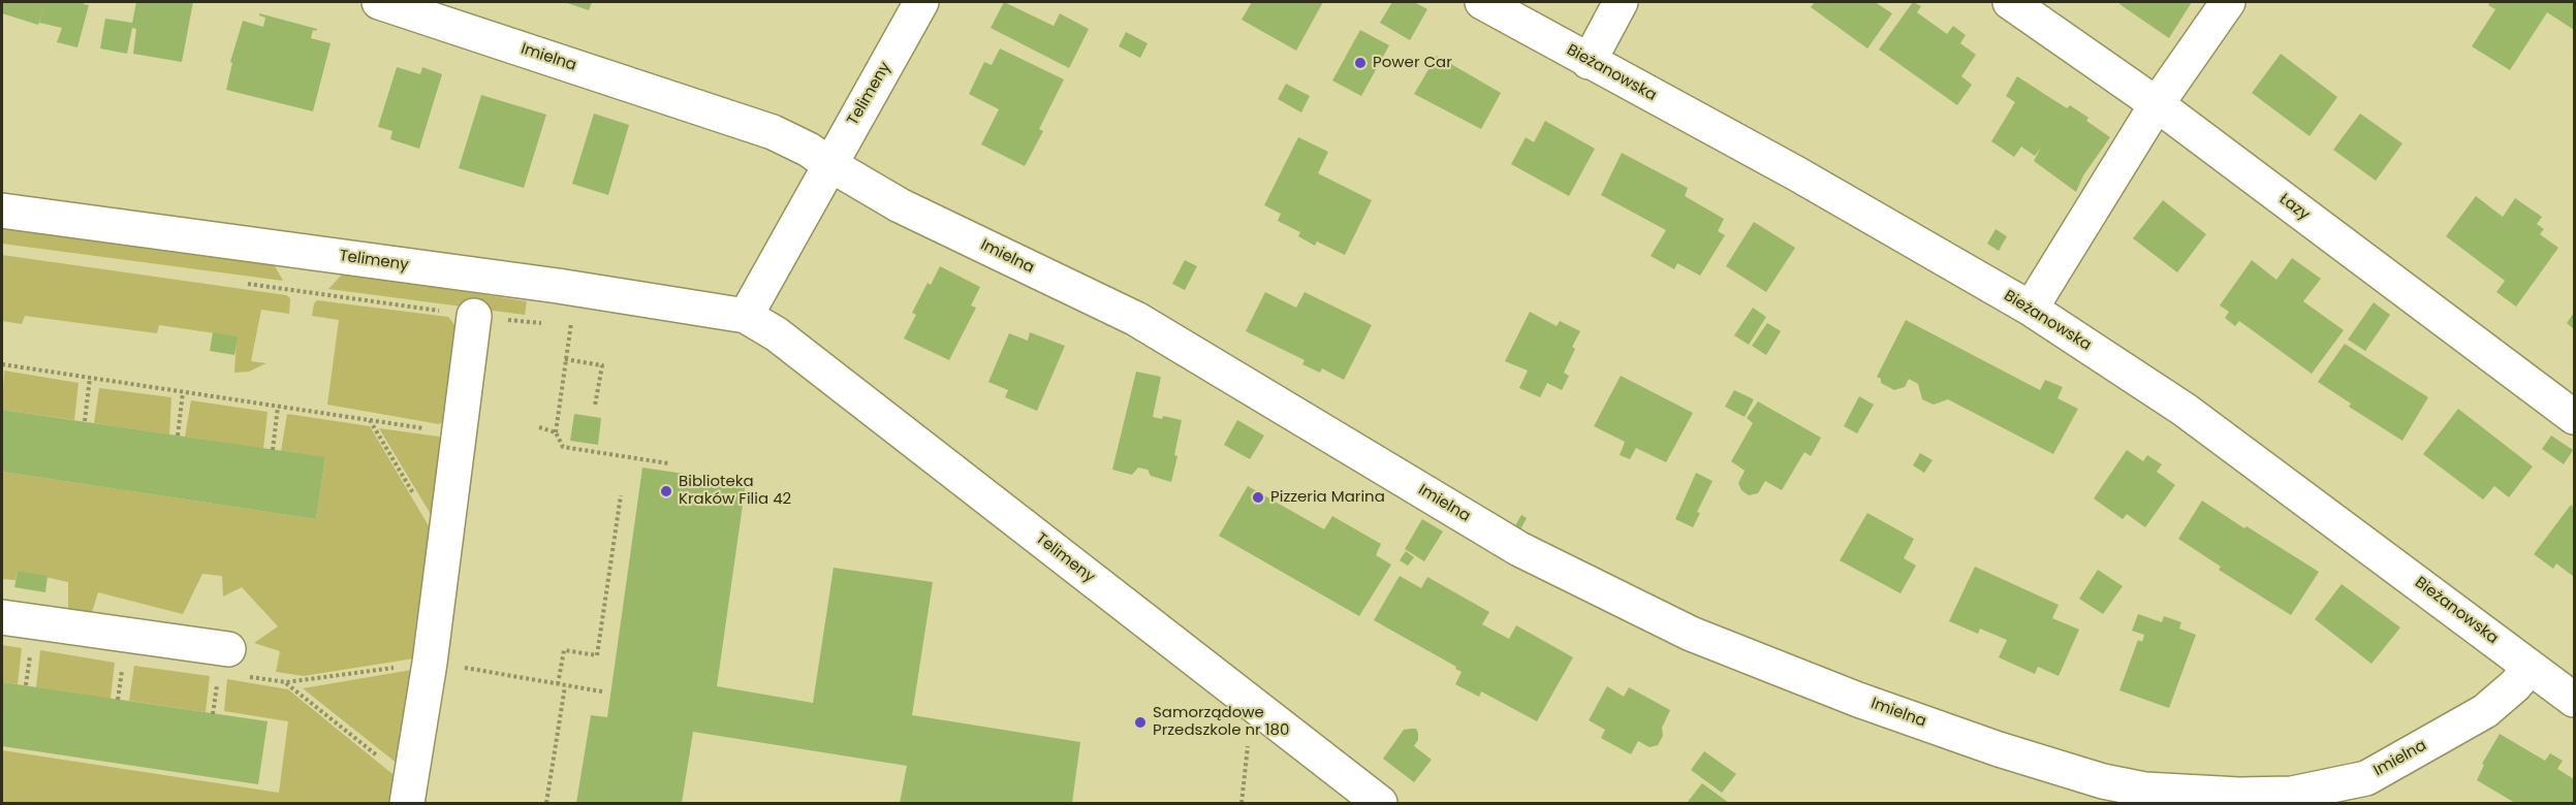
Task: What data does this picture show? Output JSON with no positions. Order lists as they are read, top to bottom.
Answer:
{
  "streets": {
    "street": [
      "Imielna",
      "Bieżanowska",
      "Telimeny",
      "Łazy"
    ]
  },
  "crossings": [
    ["Imielna", "Bieżanowska"],
    ["Imielna", "Telimeny"]
  ],
  "places": [
    "Power Car",
    "Biblioteka Kraków Filia 42",
    "Pizzeria Marina",
    "Samorządowe Przedszkole nr 180"
  ]
}
